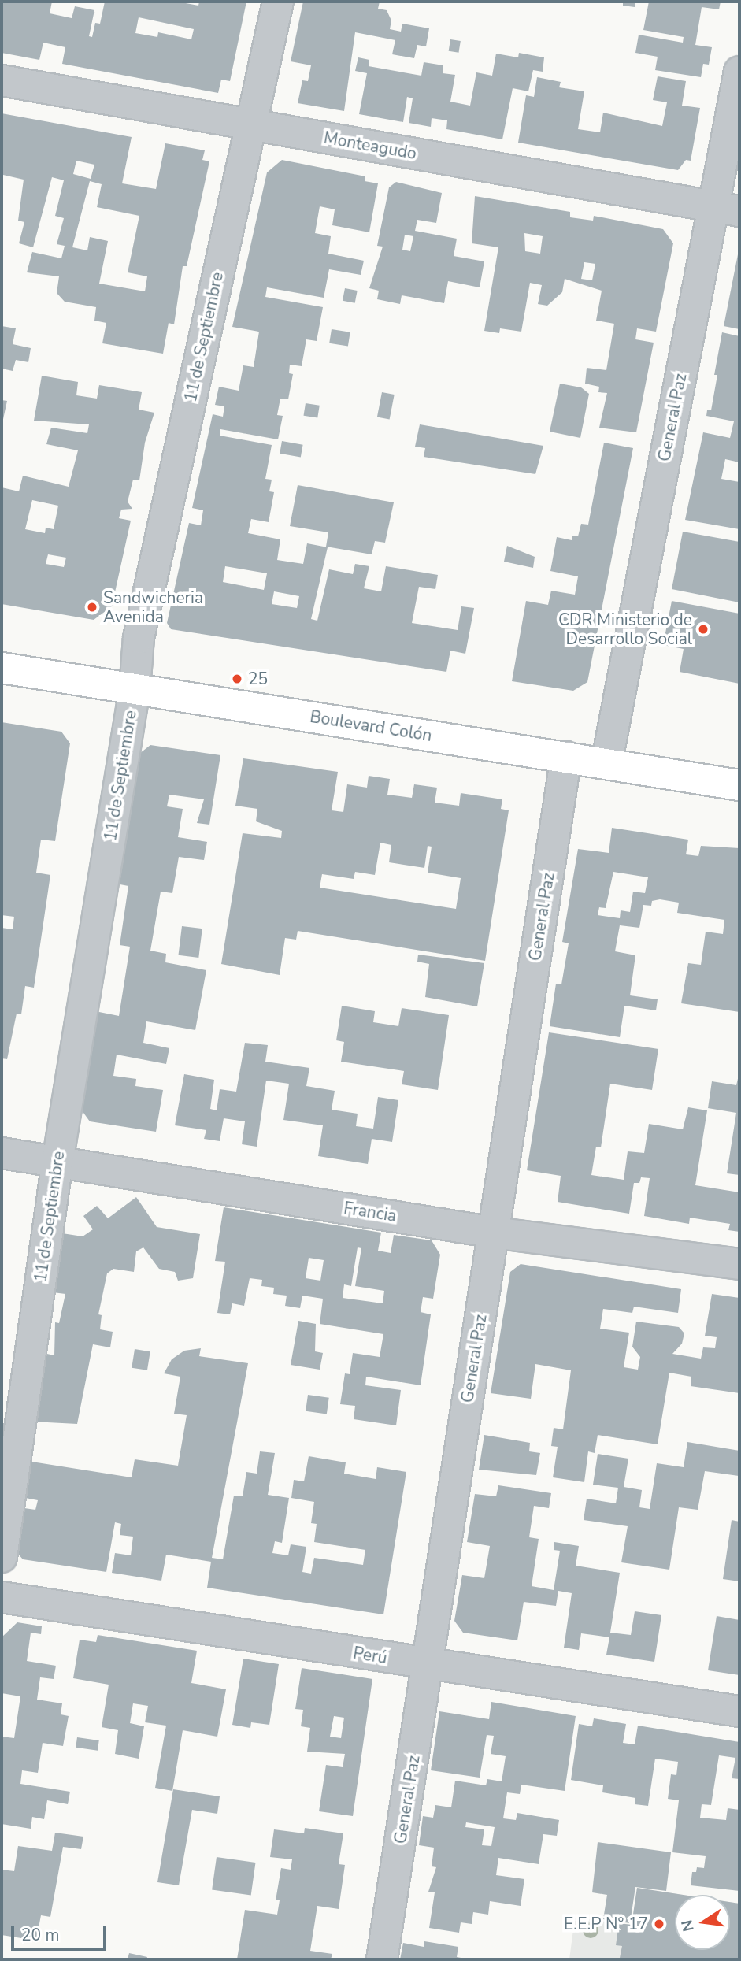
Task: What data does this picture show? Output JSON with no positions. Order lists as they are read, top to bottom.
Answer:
{
  "streets": {
    "main road": ["Boulevard Colón"],
    "street": [
      "Monteagudo",
      "11 de Septiembre",
      "General Paz",
      "Francia",
      "Perú"
    ]
  },
  "crossings": [
    ["Monteagudo", "11 de Septiembre"],
    ["Monteagudo", "General Paz"],
    ["11 de Septiembre", "Boulevard Colón"],
    ["11 de Septiembre", "Francia"],
    ["General Paz", "Boulevard Colón"],
    ["General Paz", "Francia"],
    ["General Paz", "Perú"]
  ],
  "places": [
    "Sandwicheria Avenida",
    "CDR Ministerio de Desarrollo Social",
    "25",
    "E.E.P N° 17"
  ],
  "scale_bar": "20 m",
  "north": "left"
}
